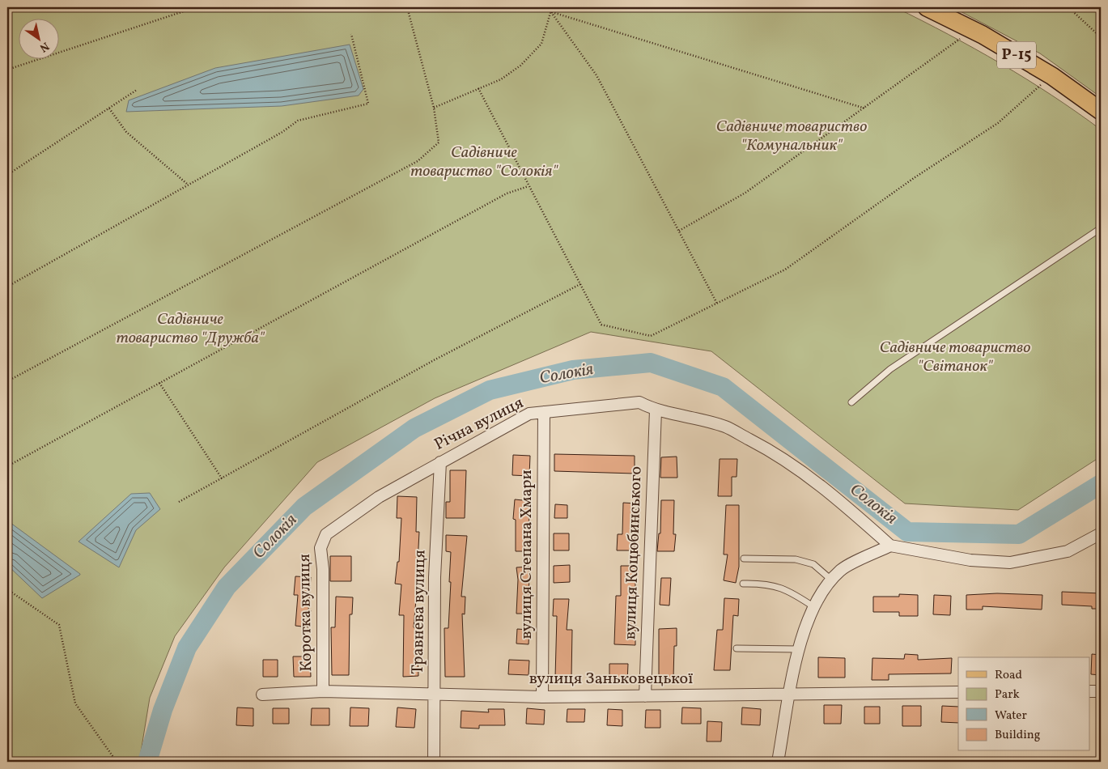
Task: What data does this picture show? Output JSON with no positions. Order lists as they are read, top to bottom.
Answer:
{
  "streets": {
    "main road": ["Р-15"],
    "street": [
      "Річна вулиця",
      "вулиця Коцюбинського",
      "вулиця Степана Хмари",
      "Травнева вулиця",
      "Коротка вулиця",
      "вулиця Заньковецької"
    ]
  },
  "crossings": [
    ["Річна вулиця", "вулиця Коцюбинського"],
    ["Річна вулиця", "вулиця Степана Хмари"],
    ["Річна вулиця", "Травнева вулиця"],
    ["Річна вулиця", "Коротка вулиця"],
    ["вулиця Коцюбинського", "вулиця Заньковецької"],
    ["вулиця Степана Хмари", "вулиця Заньковецької"],
    ["Травнева вулиця", "вулиця Заньковецької"],
    ["Коротка вулиця", "вулиця Заньковецької"]
  ],
  "water": ["Солокія"],
  "parks": [
    "Садівниче товариство \"Комунальник\"",
    "Садівниче товариство \"Солокія\"",
    "Садівниче товариство \"Дружба\"",
    "Садівниче товариство \"Світанок\""
  ],
  "legend": [
    "Road",
    "Park",
    "Water",
    "Building"
  ],
  "north": "bottom right"
}
